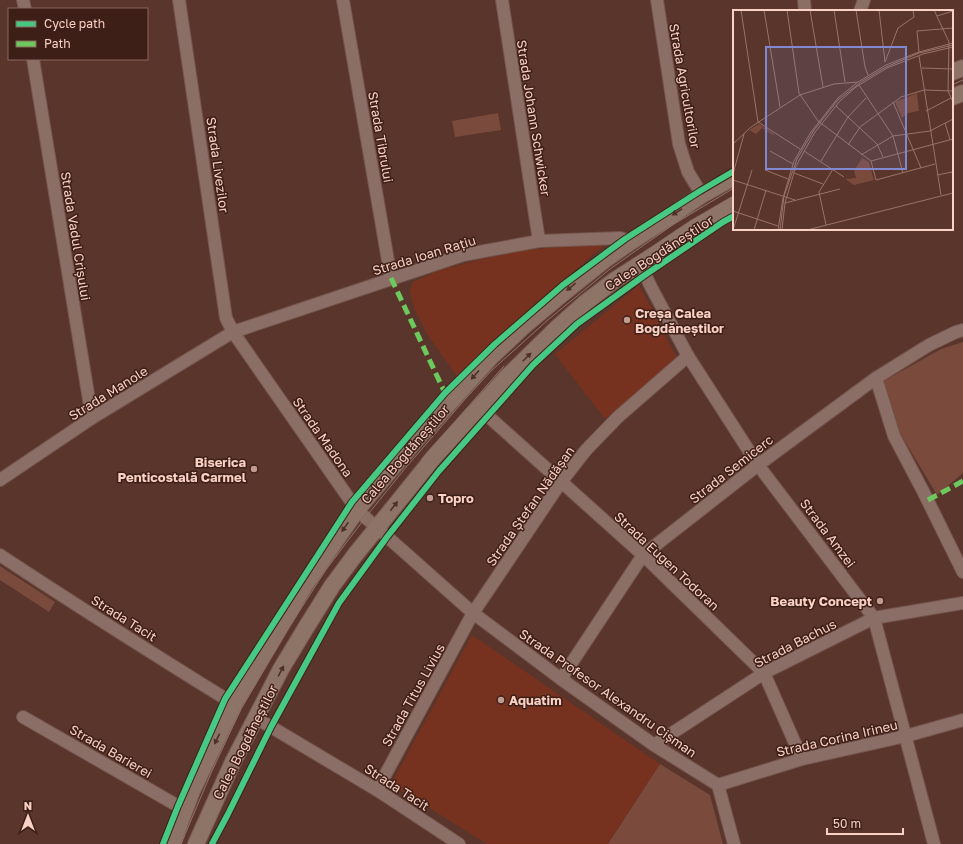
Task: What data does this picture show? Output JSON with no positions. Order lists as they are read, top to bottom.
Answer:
{
  "streets": {
    "main road": ["Calea Bogdăneștilor"],
    "street": [
      "Strada Agricultorilor",
      "Strada Johann Schwicker",
      "Strada Tibrului",
      "Strada Livezilor",
      "Strada Vadul Crișului",
      "Strada Ioan Rațiu",
      "Strada Manole",
      "Strada Madona",
      "Strada Semicerc",
      "Strada Ștefan Nădășan",
      "Strada Amzei",
      "Strada Eugen Todoran",
      "Strada Tacit",
      "Strada Bachus",
      "Strada Profesor Alexandru Cișman",
      "Strada Titus Livius",
      "Strada Corina Irineu",
      "Strada Barierei"
    ]
  },
  "crossings": [
    ["Strada Agricultorilor", "Calea Bogdăneștilor"],
    ["Strada Johann Schwicker", "Strada Ioan Rațiu"],
    ["Strada Tibrului", "Strada Ioan Rațiu"],
    ["Strada Livezilor", "Strada Ioan Rațiu"],
    ["Strada Livezilor", "Strada Manole"],
    ["Strada Livezilor", "Strada Madona"],
    ["Strada Vadul Crișului", "Strada Manole"],
    ["Calea Bogdăneștilor", "Strada Ioan Rațiu"],
    ["Calea Bogdăneștilor", "Strada Madona"],
    ["Calea Bogdăneștilor", "Strada Amzei"],
    ["Calea Bogdăneștilor", "Strada Eugen Todoran"],
    ["Calea Bogdăneștilor", "Strada Tacit"],
    ["Calea Bogdăneștilor", "Strada Barierei"],
    ["Strada Ioan Rațiu", "Strada Manole"],
    ["Strada Ioan Rațiu", "Strada Madona"],
    ["Strada Manole", "Strada Madona"],
    ["Strada Madona", "Strada Ștefan Nădășan"],
    ["Strada Madona", "Strada Profesor Alexandru Cișman"],
    ["Strada Madona", "Strada Titus Livius"],
    ["Strada Semicerc", "Strada Amzei"],
    ["Strada Semicerc", "Strada Eugen Todoran"],
    ["Strada Semicerc", "Strada Profesor Alexandru Cișman"],
    ["Strada Ștefan Nădășan", "Strada Amzei"],
    ["Strada Ștefan Nădășan", "Strada Eugen Todoran"],
    ["Strada Ștefan Nădășan", "Strada Profesor Alexandru Cișman"],
    ["Strada Ștefan Nădășan", "Strada Titus Livius"],
    ["Strada Amzei", "Strada Bachus"],
    ["Strada Amzei", "Strada Corina Irineu"],
    ["Strada Eugen Todoran", "Strada Bachus"],
    ["Strada Eugen Todoran", "Strada Corina Irineu"],
    ["Strada Tacit", "Strada Titus Livius"],
    ["Strada Bachus", "Strada Profesor Alexandru Cișman"],
    ["Strada Profesor Alexandru Cișman", "Strada Titus Livius"],
    ["Strada Profesor Alexandru Cișman", "Strada Corina Irineu"]
  ],
  "places": [
    "Creșa Calea Bogdăneștilor",
    "Biserica Penticostală Carmel",
    "Topro",
    "Beauty Concept",
    "Aquatim"
  ],
  "legend": ["Cycle path", "Path"],
  "scale_bar": "50 m",
  "north": "top"
}
